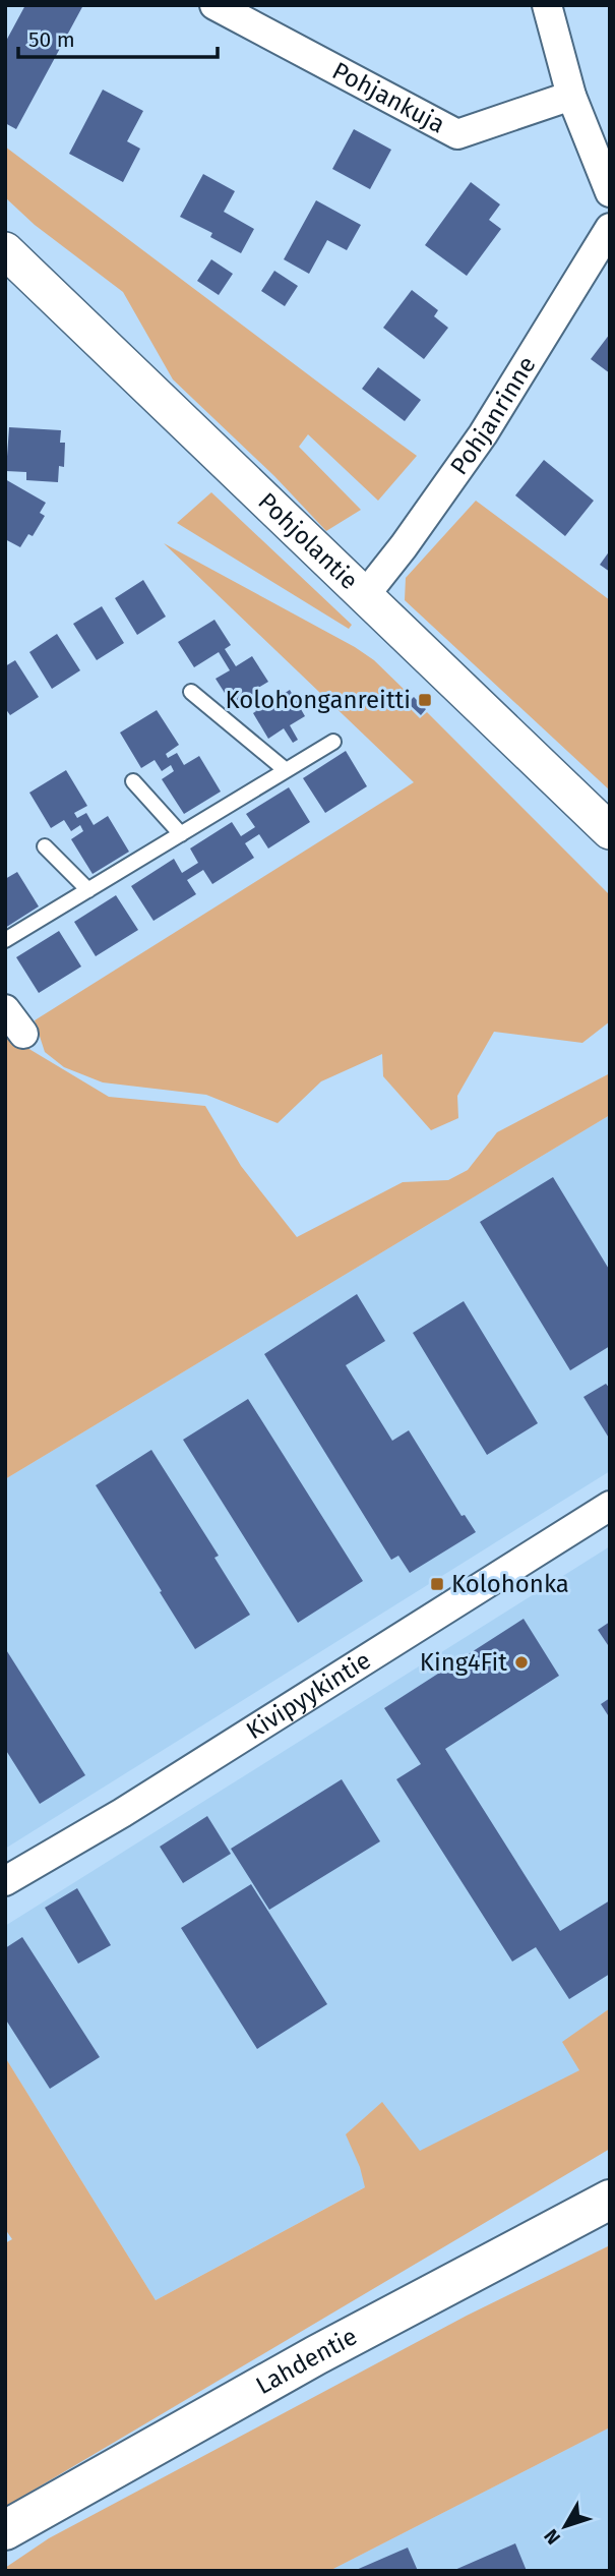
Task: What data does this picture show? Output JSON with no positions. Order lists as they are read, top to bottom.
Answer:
{
  "streets": {
    "main road": ["Lahdentie"],
    "street": [
      "Pohjankuja",
      "Pohjanrinne",
      "Pohjolantie",
      "Kivipyykintie"
    ]
  },
  "crossings": [
    ["Pohjanrinne", "Pohjolantie"]
  ],
  "places": {
    "transit": ["Kolohonganreitti", "Kolohonka"],
    "other": ["King4Fit"]
  },
  "scale_bar": "50 m",
  "north": "bottom left"
}
